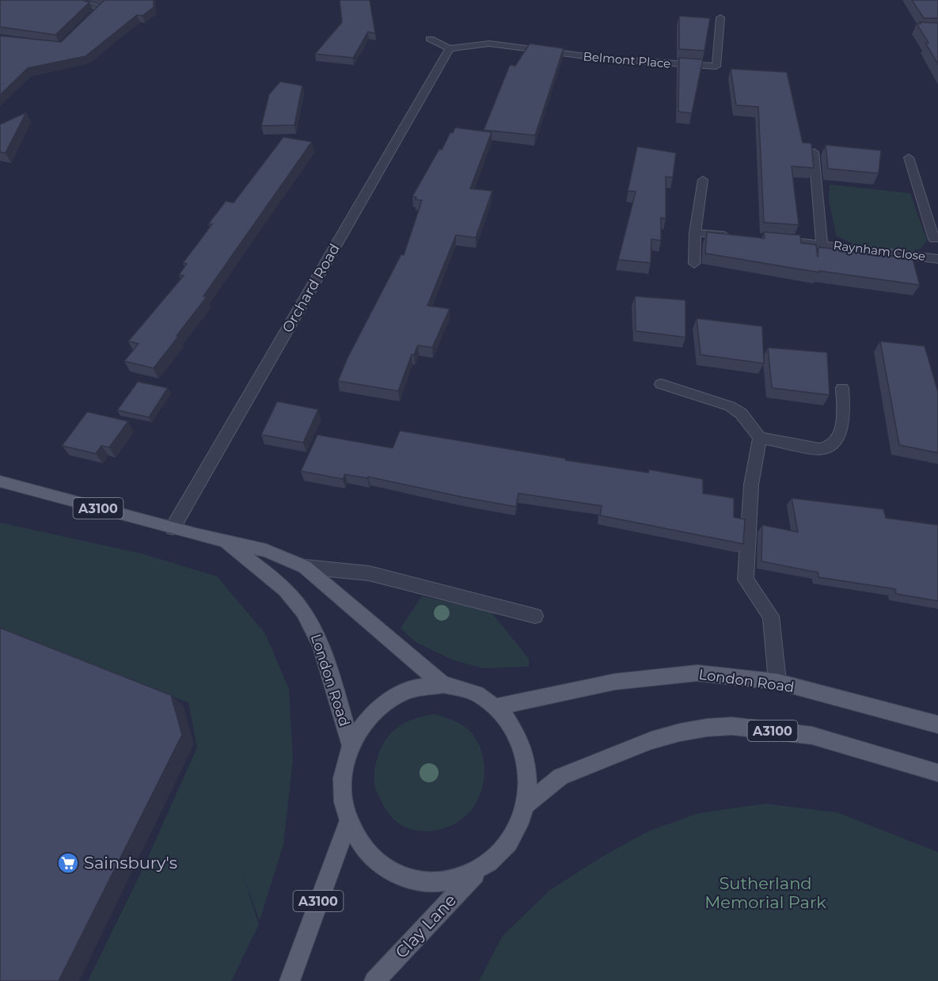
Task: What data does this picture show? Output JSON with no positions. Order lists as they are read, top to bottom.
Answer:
{
  "streets": {
    "main road": ["A3100", "London Road", "Clay Lane"],
    "street": ["Belmont Place", "Raynham Close", "Orchard Road"]
  },
  "crossings": [
    ["Belmont Place", "Orchard Road"],
    ["Orchard Road", "London Road"],
    ["A3100", "London Road"],
    ["London Road", "Clay Lane"]
  ],
  "parks": ["Sutherland Memorial Park"],
  "places": {
    "supermarket": ["Sainsbury's"]
  }
}
